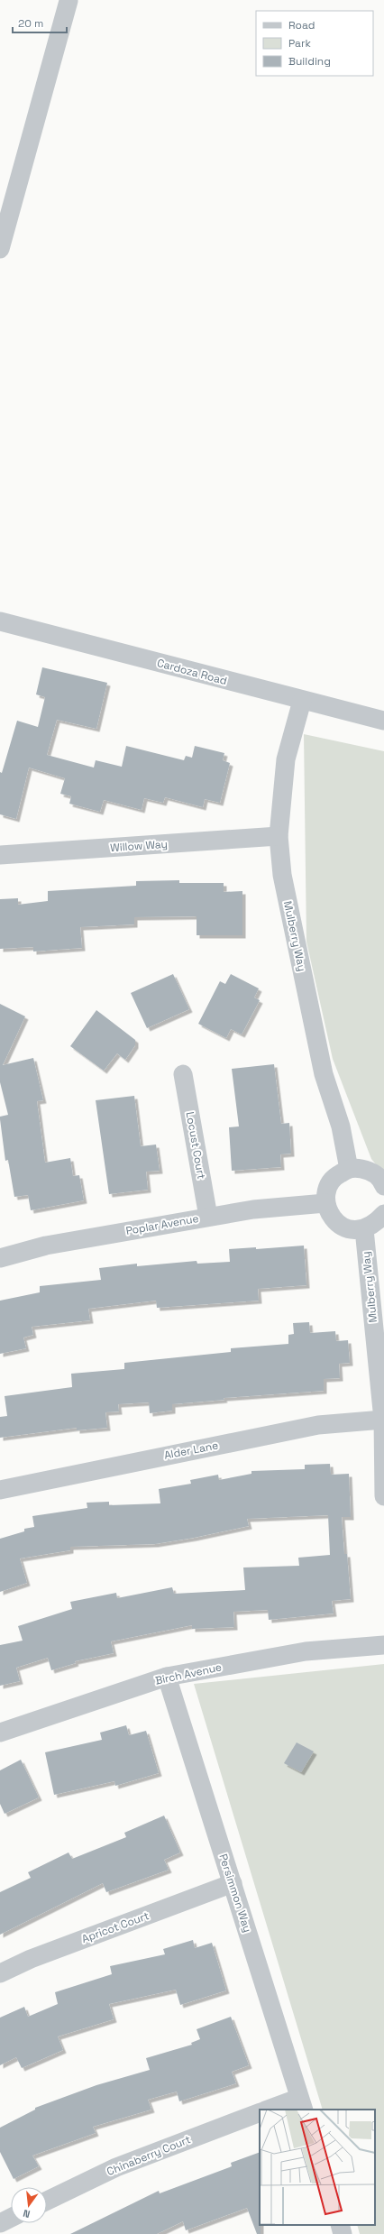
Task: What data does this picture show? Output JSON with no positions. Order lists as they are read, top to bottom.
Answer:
{
  "streets": {
    "street": [
      "Cardoza Road",
      "Willow Way",
      "Mulberry Way",
      "Locust Court",
      "Poplar Avenue",
      "Alder Lane",
      "Birch Avenue",
      "Persimmon Way",
      "Apricot Court",
      "Chinaberry Court"
    ]
  },
  "crossings": [
    ["Cardoza Road", "Mulberry Way"],
    ["Willow Way", "Mulberry Way"],
    ["Mulberry Way", "Alder Lane"],
    ["Locust Court", "Poplar Avenue"],
    ["Birch Avenue", "Persimmon Way"],
    ["Persimmon Way", "Apricot Court"]
  ],
  "legend": ["Road", "Park", "Building"],
  "scale_bar": "20 m",
  "north": "bottom"
}
